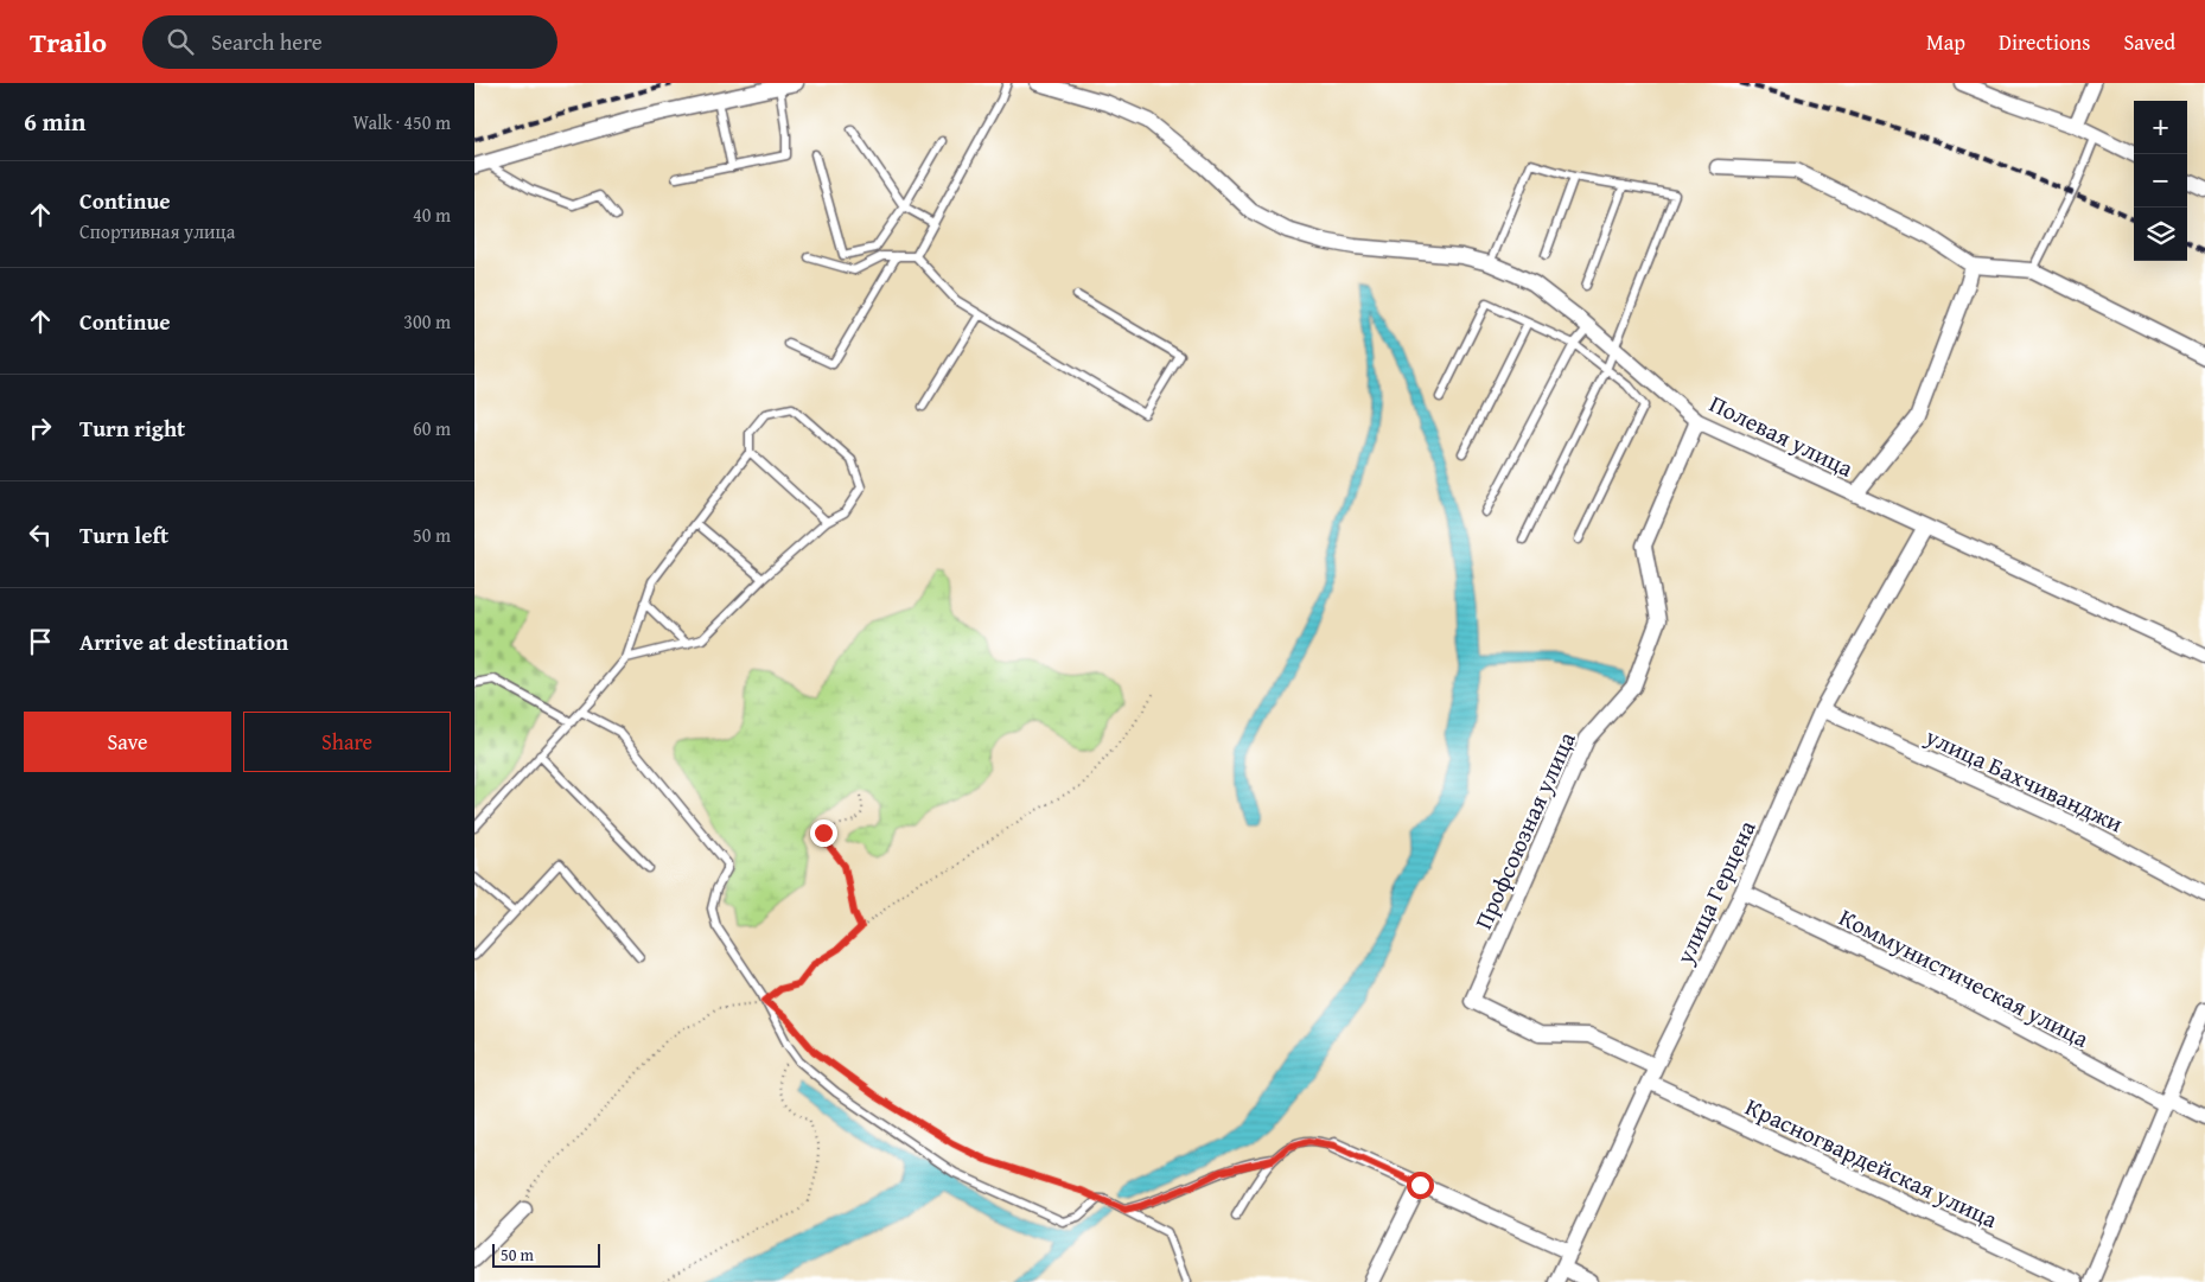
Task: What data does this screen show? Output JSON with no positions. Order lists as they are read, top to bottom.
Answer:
{
  "streets": {
    "street": [
      "Полевая улица",
      "улица Бахчиванджи",
      "Профсоюзная улица",
      "улица Герцена",
      "Коммунистическая улица",
      "Красногвардейская улица"
    ]
  },
  "crossings": [
    ["Полевая улица", "Профсоюзная улица"],
    ["Полевая улица", "улица Герцена"],
    ["улица Бахчиванджи", "улица Герцена"],
    ["Профсоюзная улица", "улица Герцена"],
    ["улица Герцена", "Коммунистическая улица"],
    ["улица Герцена", "Красногвардейская улица"]
  ],
  "scale_bar": "50 m",
  "page": {
    "header": "Trailo",
    "search": "Search here",
    "nav": ["Map", "Directions", "Saved"],
    "heading": ["6 min", "Walk · 450 m"],
    "map_buttons": ["+", "−"],
    "list": [
      ["Continue", "Спортивная улица", "40 m"],
      ["Continue", "300 m"],
      ["Turn right", "60 m"],
      ["Turn left", "50 m"],
      "Arrive at destination"
    ],
    "buttons": ["Save", "Share"],
    "scale": "50 m"
  }
}
